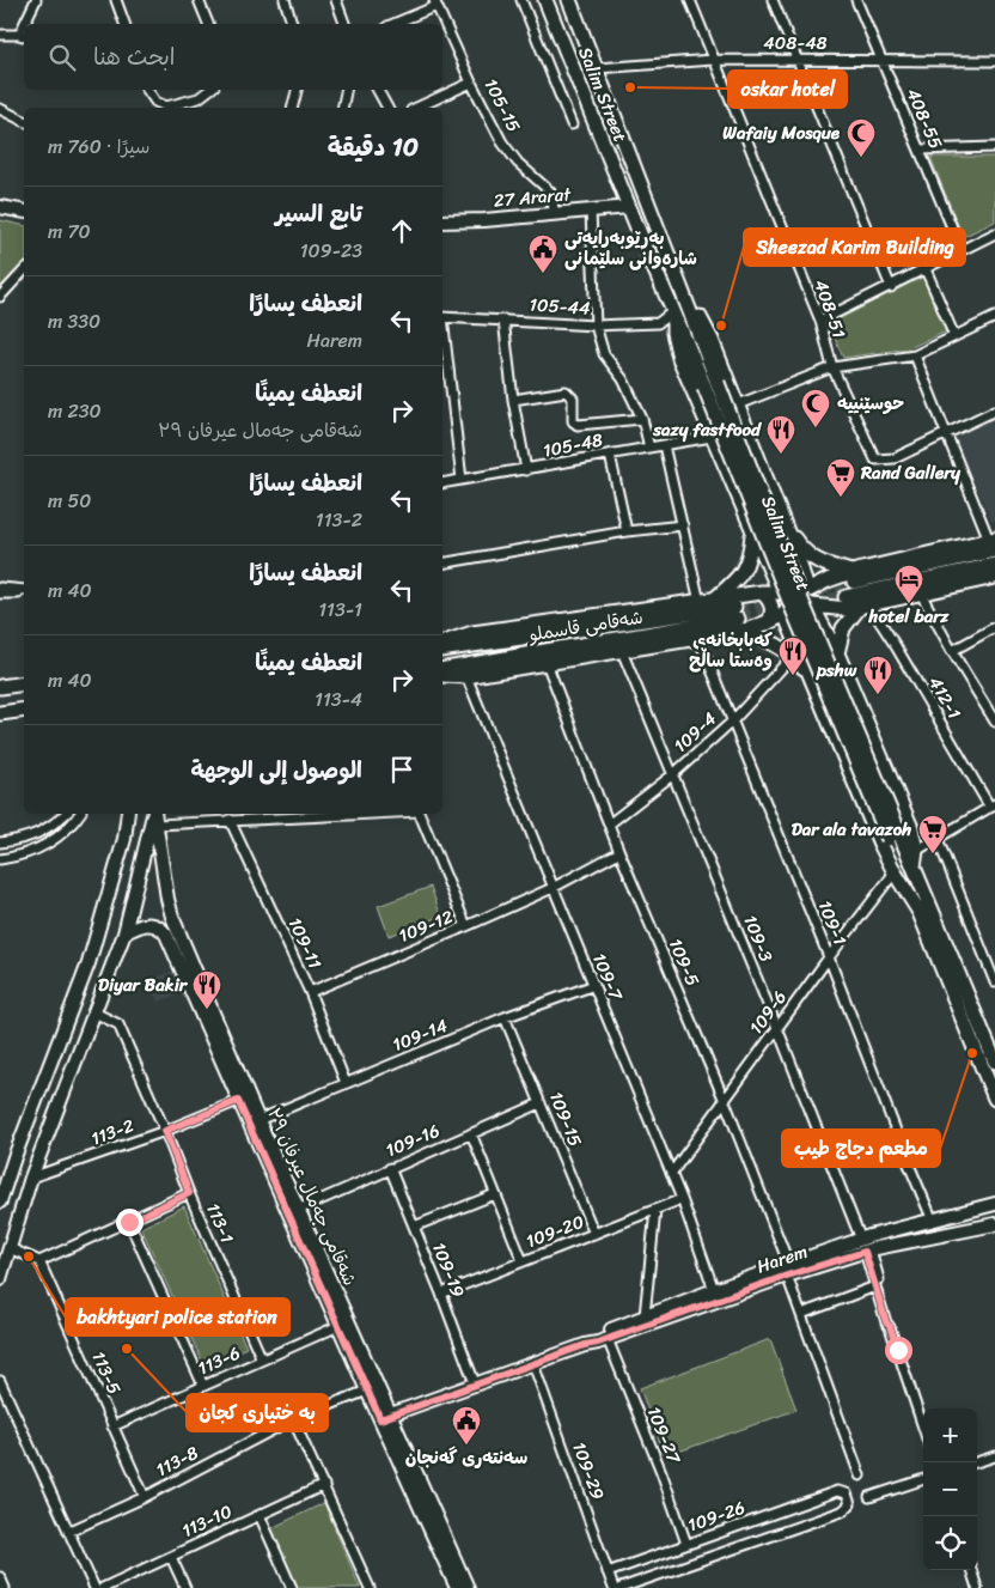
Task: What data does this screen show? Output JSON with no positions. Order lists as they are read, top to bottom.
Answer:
{
  "streets": {
    "main road": [
      "Salim Street",
      "27 Ararat",
      "شەقامی قاسملو",
      "شەقامی جەمال عیرفان ٣٩",
      "Harem"
    ],
    "street": [
      "408-48",
      "105-15",
      "408-55",
      "105-44",
      "408-51",
      "105-48",
      "412-1",
      "109-4",
      "109-1",
      "109-12",
      "109-3",
      "109-11",
      "109-5",
      "109-7",
      "109-6",
      "109-14",
      "109-15",
      "113-2",
      "109-16",
      "113-1",
      "109-20",
      "109-19",
      "113-6",
      "113-5",
      "109-27",
      "113-8",
      "109-29",
      "109-26",
      "113-10"
    ]
  },
  "crossings": [
    ["408-48", "Salim Street"],
    ["408-48", "408-55"],
    ["408-48", "408-51"],
    ["Salim Street", "27 Ararat"],
    ["Salim Street", "105-44"],
    ["105-15", "27 Ararat"],
    ["109-4", "109-1"],
    ["109-4", "109-3"],
    ["109-4", "109-5"],
    ["109-1", "109-6"],
    ["109-12", "109-11"],
    ["109-12", "109-5"],
    ["109-12", "109-7"],
    ["109-3", "109-6"],
    ["109-3", "Harem"],
    ["109-11", "109-14"],
    ["109-5", "109-6"],
    ["109-5", "Harem"],
    ["109-7", "109-6"],
    ["109-7", "109-14"],
    ["109-7", "109-20"],
    ["109-7", "Harem"],
    ["109-14", "109-15"],
    ["109-14", "شەقامی جەمال عیرفان ٣٩"],
    ["109-15", "109-16"],
    ["109-15", "109-20"],
    ["113-2", "شەقامی جەمال عیرفان ٣٩"],
    ["113-2", "113-1"],
    ["109-16", "شەقامی جەمال عیرفان ٣٩"],
    ["109-16", "109-19"],
    ["شەقامی جەمال عیرفان ٣٩", "Harem"],
    ["شەقامی جەمال عیرفان ٣٩", "113-6"],
    ["شەقامی جەمال عیرفان ٣٩", "113-8"],
    ["113-1", "113-6"],
    ["109-20", "109-19"],
    ["Harem", "109-19"],
    ["Harem", "109-27"],
    ["Harem", "109-29"],
    ["113-6", "113-5"],
    ["113-5", "113-8"],
    ["109-27", "109-26"],
    ["109-29", "109-26"]
  ],
  "places": {
    "other": [
      "oskar hotel",
      "Sheezad Karim Building",
      "مطعم دجاج طيب",
      "bakhtyari police station",
      "به ختيارى كجان"
    ],
    "mosque": ["Wafaiy Mosque", "حوسێنییە"],
    "public building": ["بەڕێوبەرایەتی شارەوانی سلێمانی", "سەنتەری گەنجان"],
    "restaurant": [
      "sazy fastfood",
      "کەبابخانەی وەستا ساڵح",
      "pshw",
      "Diyar Bakir"
    ],
    "supermarket": ["Rand Gallery", "Dar ala tavazoh"],
    "hotel": ["hotel barz"]
  },
  "page": {
    "search": "ابحث هنا",
    "heading": ["10 دقيقة", "سيرًا · 760 m"],
    "list": [
      ["تابع السير", "109-23", "70 m"],
      ["انعطف يسارًا", "Harem", "330 m"],
      ["انعطف يمينًا", "شەقامی جەمال عیرفان ٣٩", "230 m"],
      ["انعطف يسارًا", "113-2", "50 m"],
      ["انعطف يسارًا", "113-1", "40 m"],
      ["انعطف يمينًا", "113-4", "40 m"],
      "الوصول إلى الوجهة"
    ],
    "map_buttons": ["+", "−"]
  }
}
